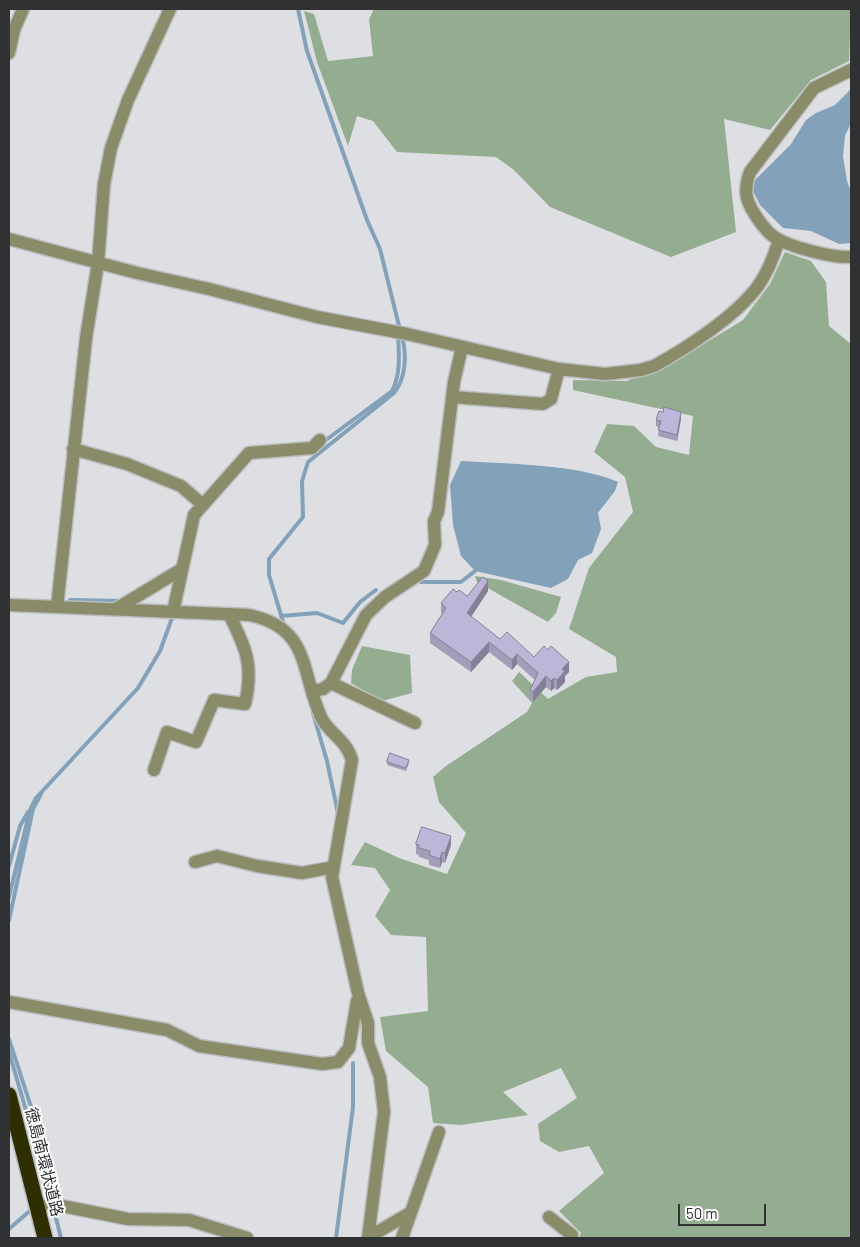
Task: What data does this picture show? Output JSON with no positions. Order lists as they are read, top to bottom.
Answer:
{
  "streets": {
    "highway": ["徳島南環状道路"]
  },
  "scale_bar": "50 m"
}
